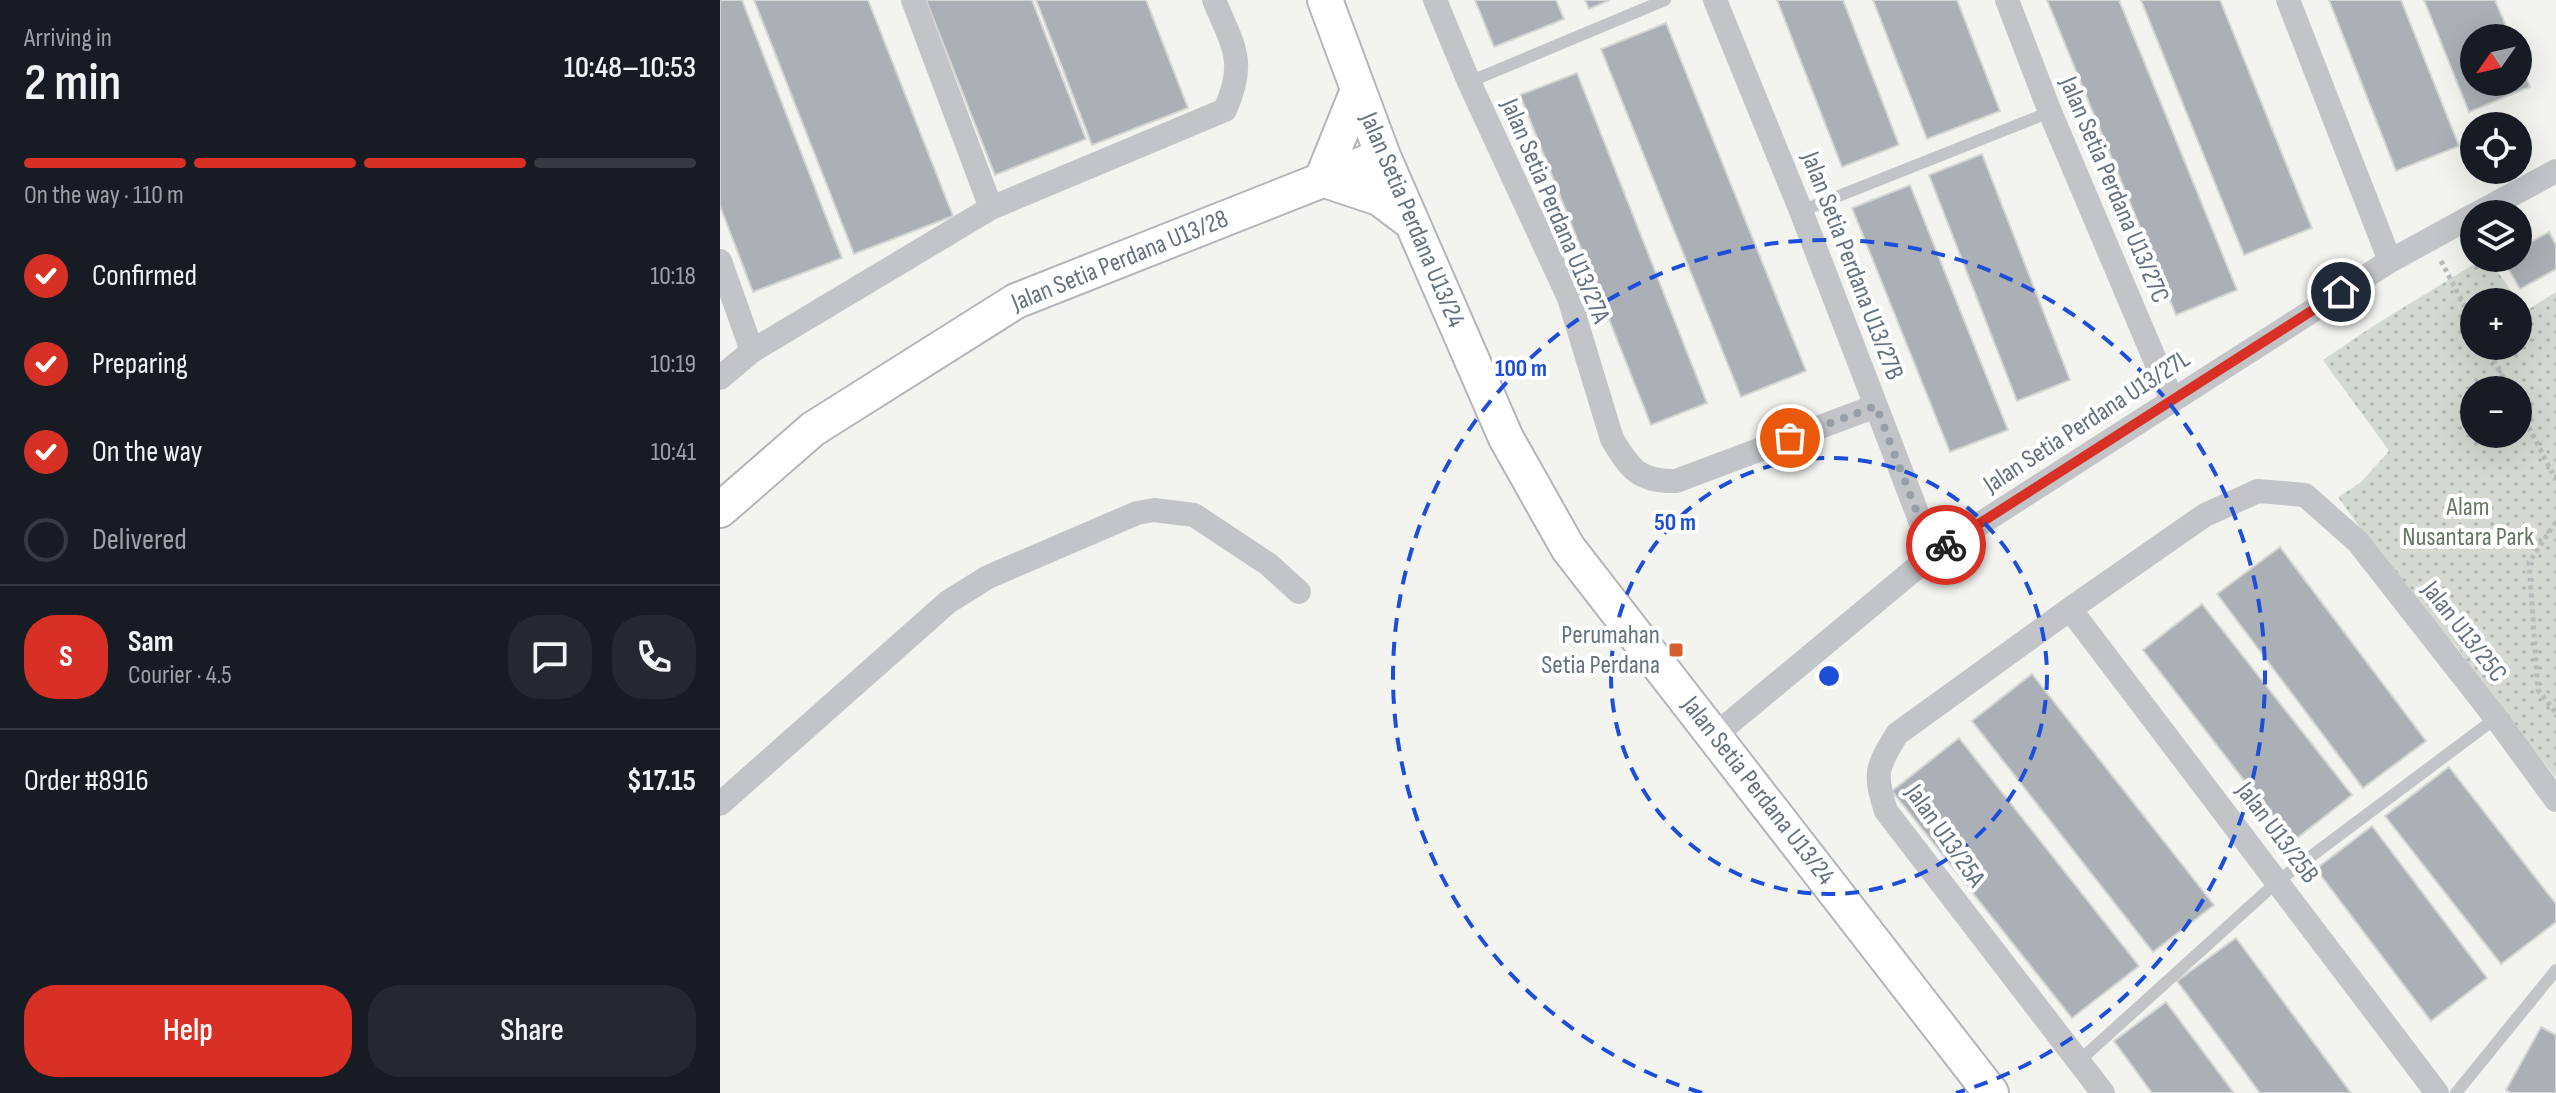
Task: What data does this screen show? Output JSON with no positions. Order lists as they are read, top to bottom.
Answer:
{
  "streets": {
    "street": [
      "Jalan Setia Perdana U13/27C",
      "Jalan Setia Perdana U13/27A",
      "Jalan Setia Perdana U13/24",
      "Jalan Setia Perdana U13/28",
      "Jalan Setia Perdana U13/27B",
      "Jalan Setia Perdana U13/27L",
      "Jalan U13/25C",
      "Jalan U13/25B",
      "Jalan U13/25A"
    ]
  },
  "crossings": [
    ["Jalan Setia Perdana U13/27C", "Jalan Setia Perdana U13/27L"],
    ["Jalan Setia Perdana U13/27A", "Jalan Setia Perdana U13/27B"],
    ["Jalan Setia Perdana U13/24", "Jalan Setia Perdana U13/28"],
    ["Jalan Setia Perdana U13/24", "Jalan Setia Perdana U13/27L"],
    ["Jalan Setia Perdana U13/27B", "Jalan Setia Perdana U13/27L"],
    ["Jalan U13/25C", "Jalan U13/25B"],
    ["Jalan U13/25C", "Jalan U13/25A"],
    ["Jalan U13/25B", "Jalan U13/25A"]
  ],
  "parks": ["Alam Nusantara Park"],
  "places": {
    "transit": ["Perumahan Setia Perdana"]
  },
  "north": "bottom left",
  "page": {
    "heading": ["2 min", "Arriving in", "10:48–10:53"],
    "panel": [
      "Sam",
      "Courier · 4.5",
      "Order #8916",
      "$17.15"
    ],
    "map_buttons": ["+", "−"],
    "bar": "On the way · 110 m",
    "list": [
      ["Confirmed", "10:18"],
      ["Preparing", "10:19"],
      ["On the way", "10:41"],
      "Delivered"
    ],
    "round": "S",
    "buttons": ["Help", "Share"]
  },
  "rings": ["100 m", "50 m"]
}
